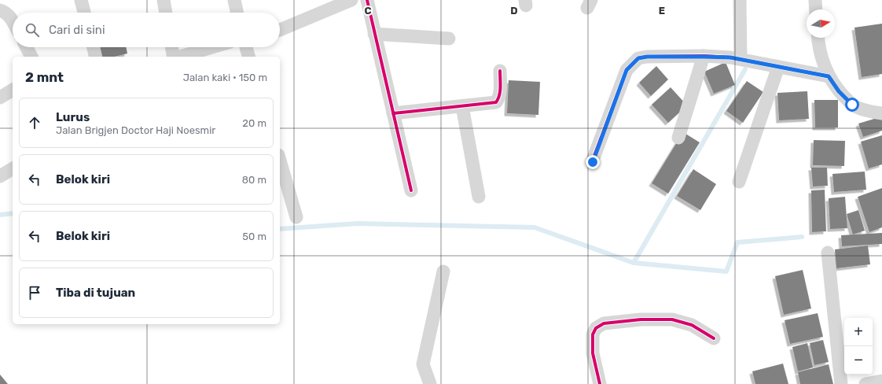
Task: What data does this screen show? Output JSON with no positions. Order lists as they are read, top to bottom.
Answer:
{
  "north": "right",
  "page": {
    "search": "Cari di sini",
    "heading": ["2 mnt", "Jalan kaki · 150 m"],
    "list": [
      ["Lurus", "Jalan Brigjen Doctor Haji Noesmir", "20 m"],
      ["Belok kiri", "80 m"],
      ["Belok kiri", "50 m"],
      "Tiba di tujuan"
    ],
    "map_buttons": ["+", "−"]
  },
  "grid": {
    "columns": ["C", "D", "E"]
  }
}
